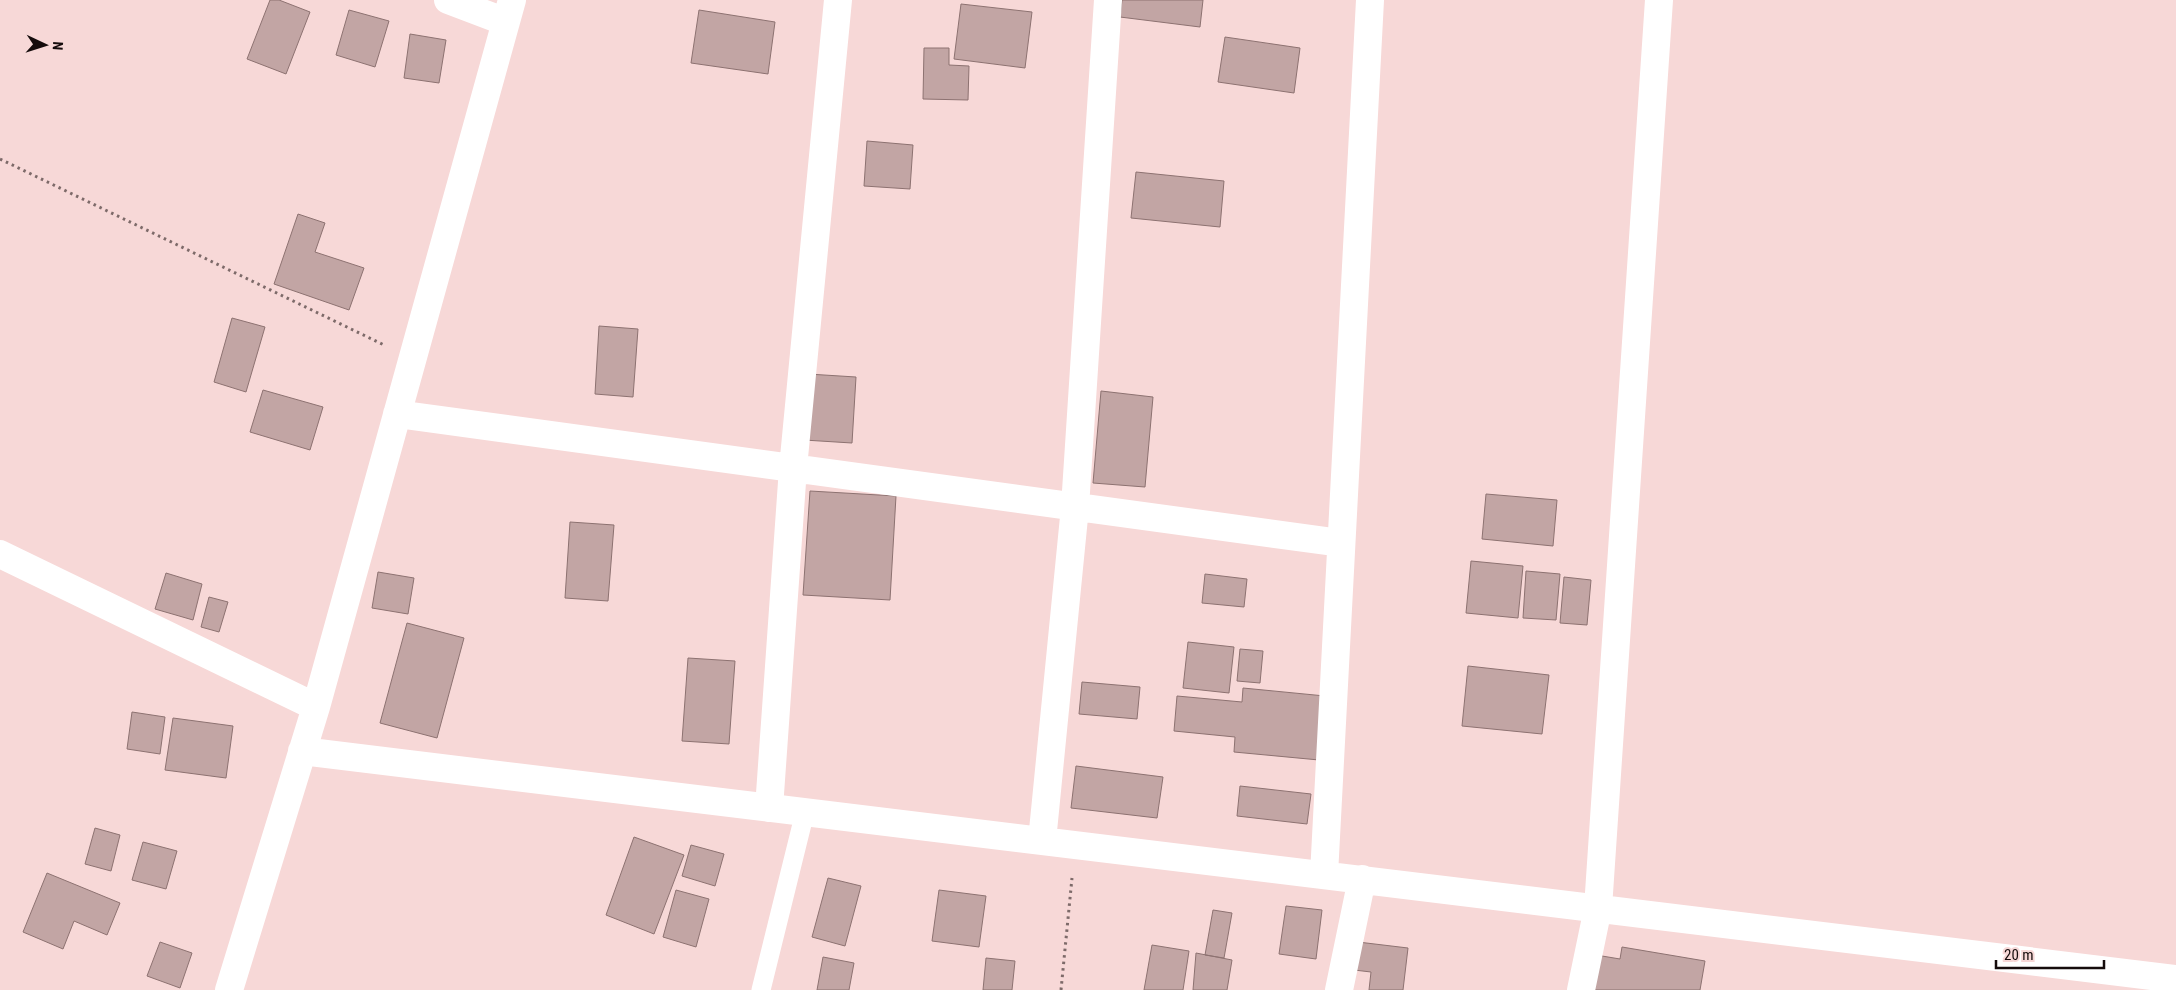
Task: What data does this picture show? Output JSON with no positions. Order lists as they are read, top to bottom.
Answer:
{
  "scale_bar": "20 m",
  "north": "right"
}
